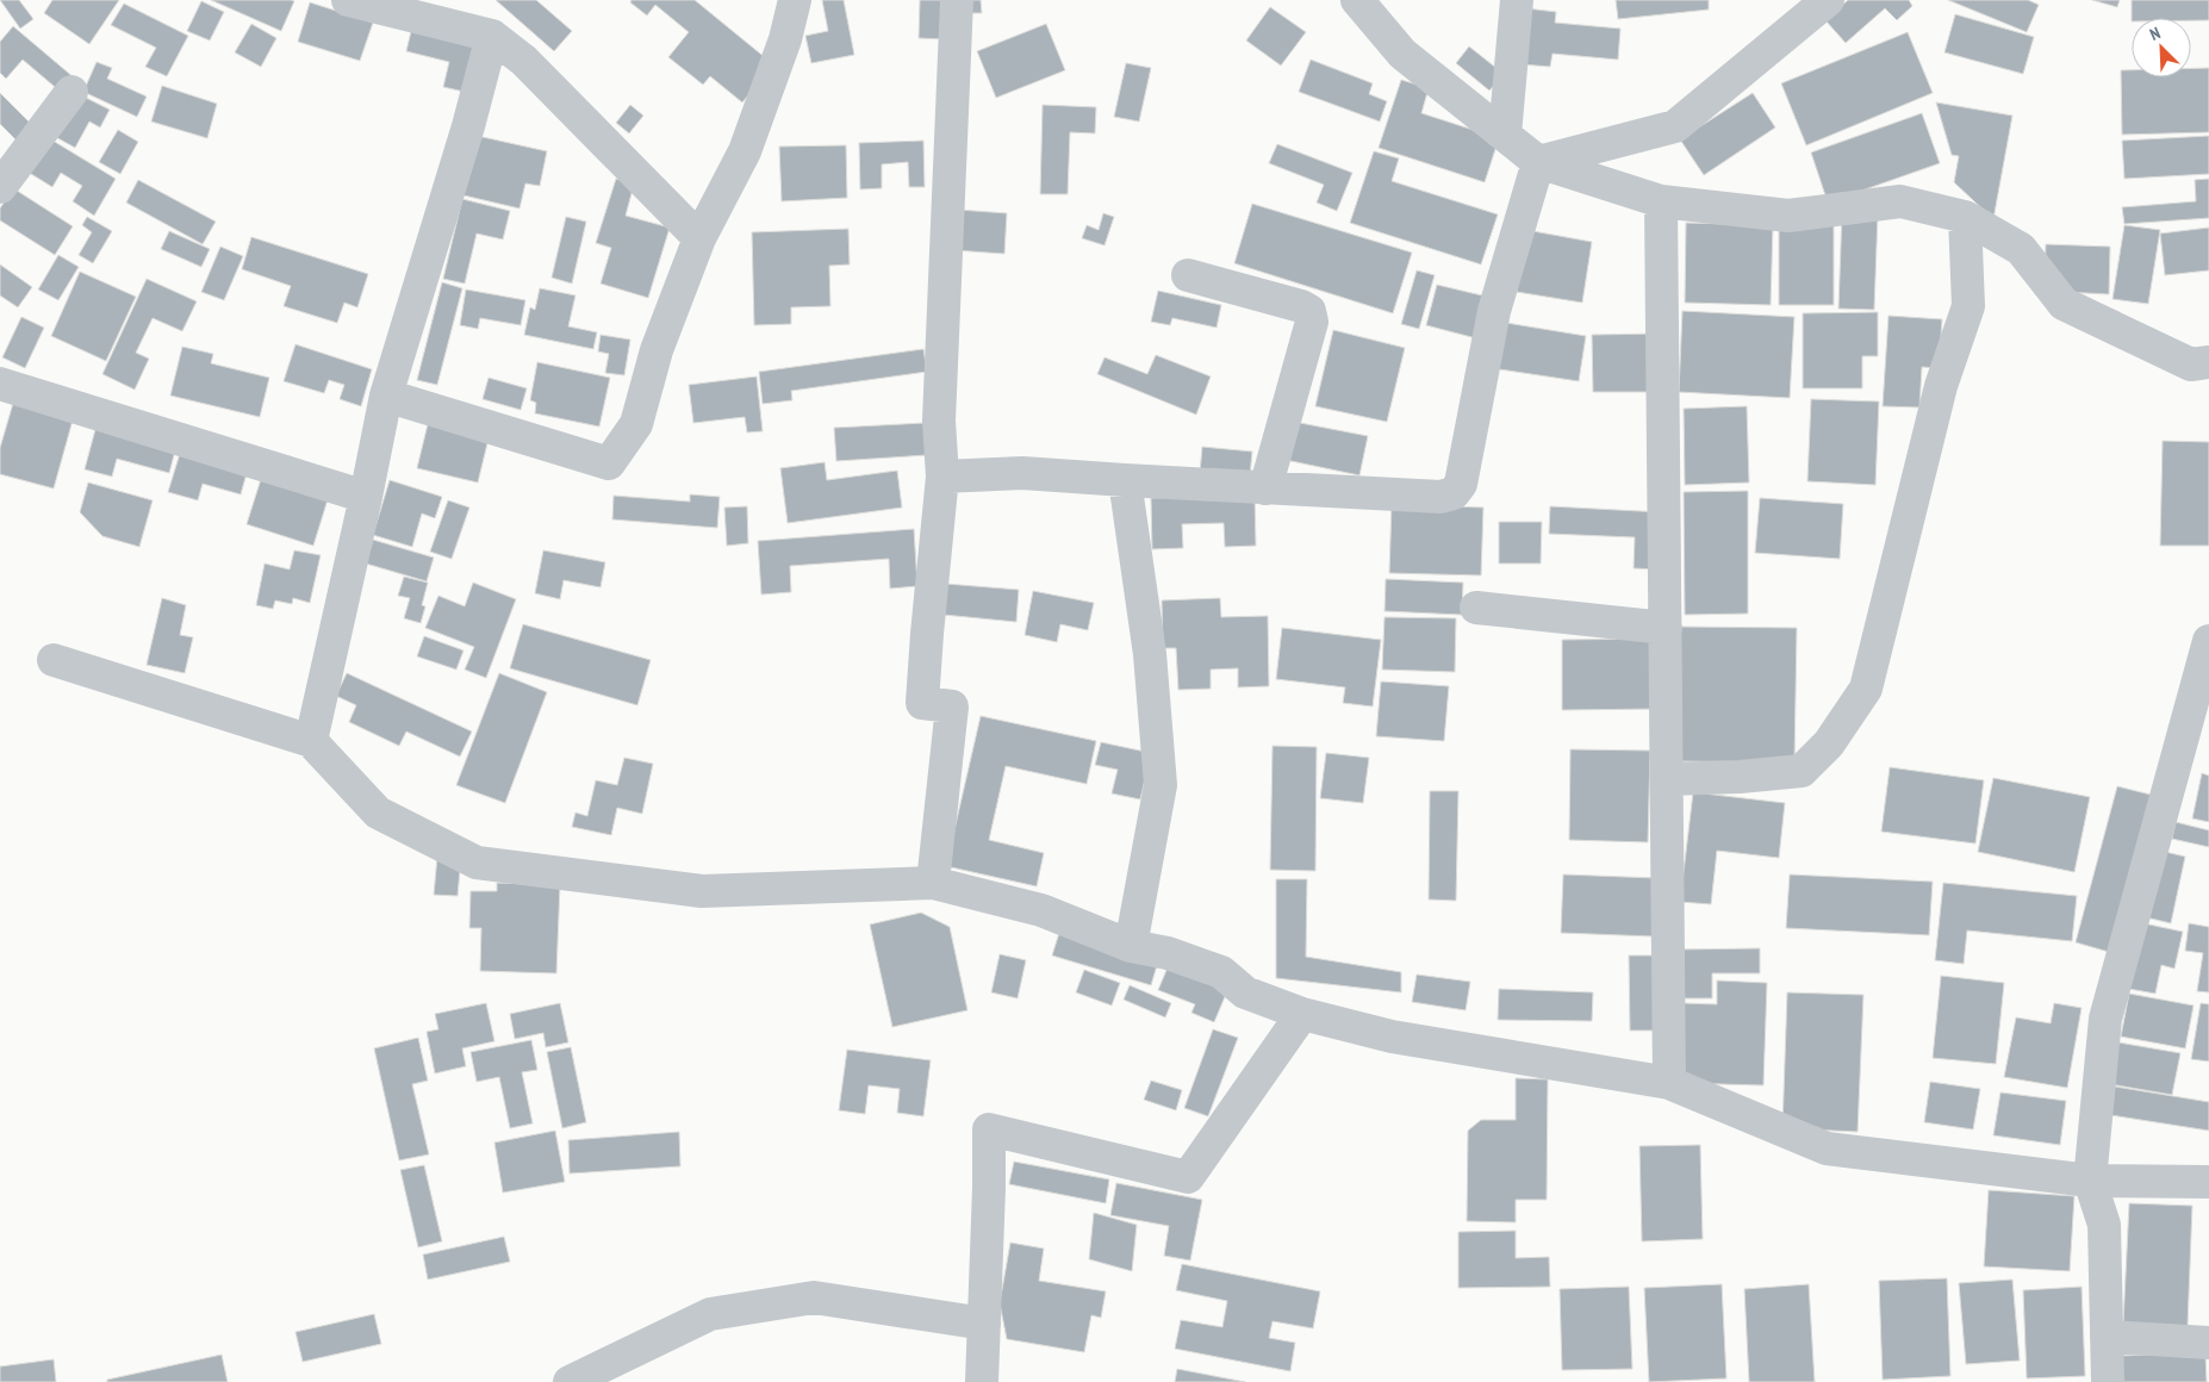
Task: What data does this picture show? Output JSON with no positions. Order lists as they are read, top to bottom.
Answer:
{
  "north": "top left"
}
